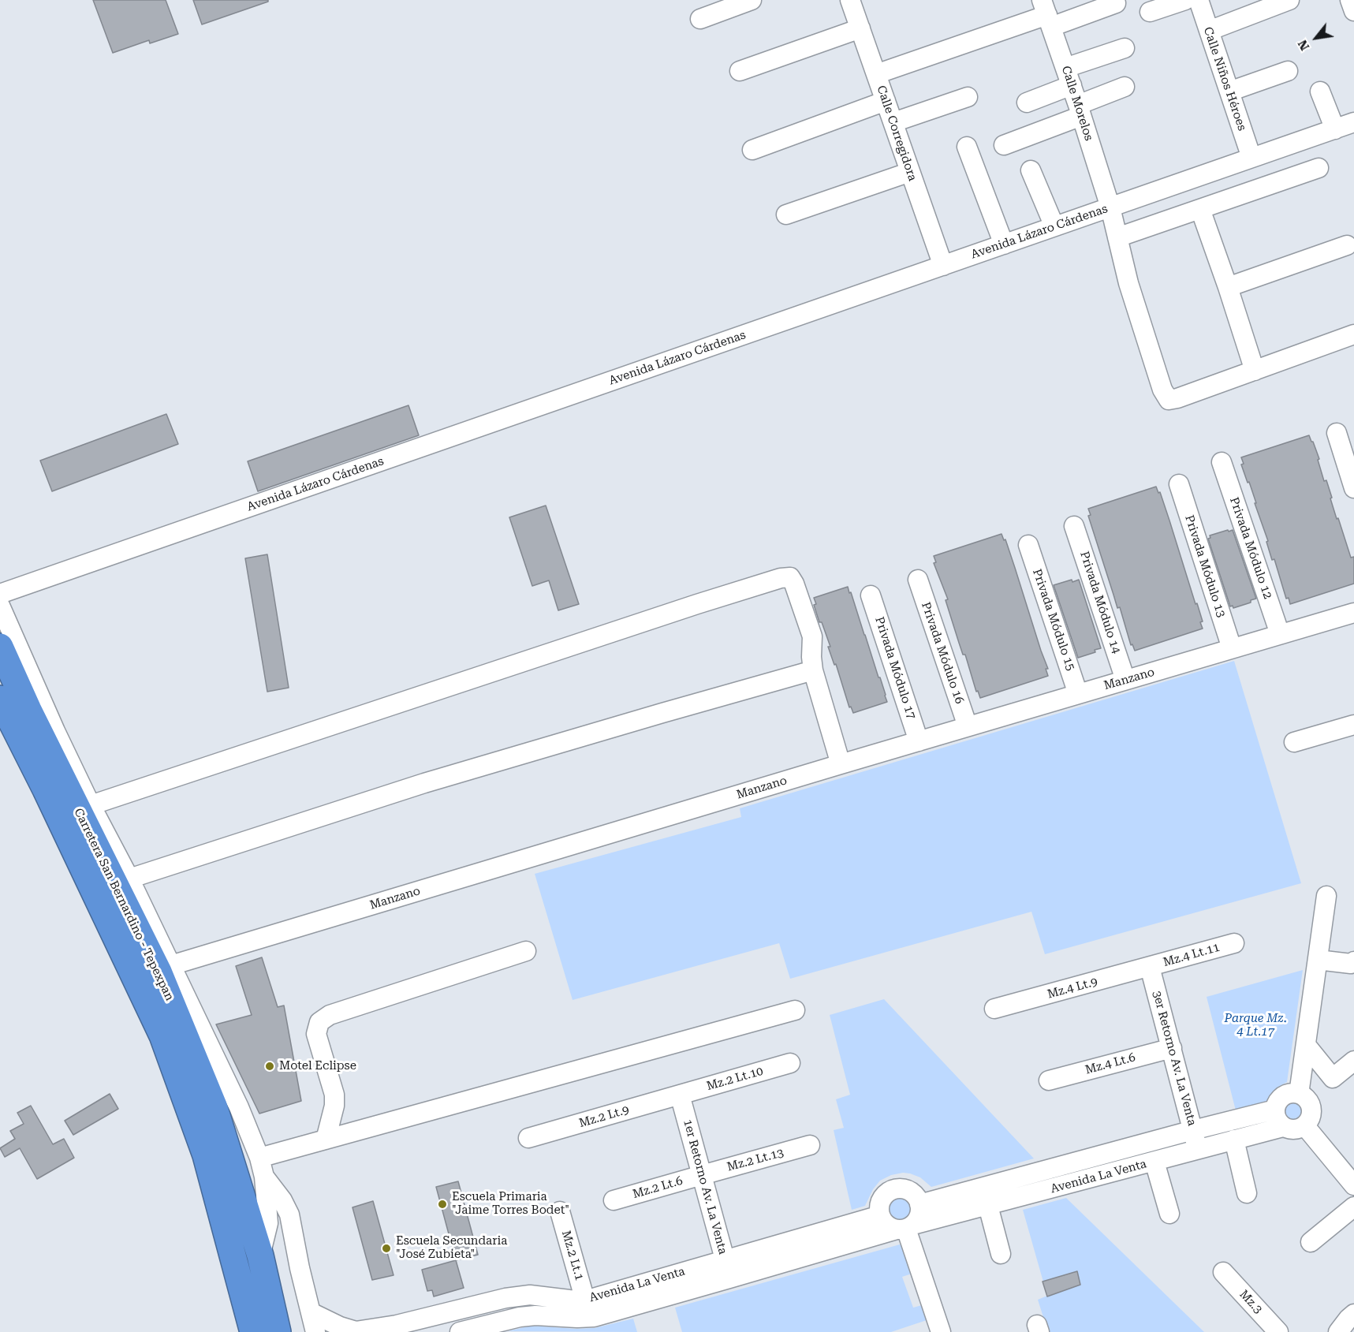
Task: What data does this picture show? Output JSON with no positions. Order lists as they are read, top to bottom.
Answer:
{
  "streets": {
    "highway": ["Carretera San Bernardino - Tepexpan"],
    "street": [
      "Calle Niños Héroes",
      "Calle Morelos",
      "Calle Corregidora",
      "Avenida Lázaro Cárdenas",
      "Privada Módulo 12",
      "Privada Módulo 13",
      "Privada Módulo 14",
      "Privada Módulo 15",
      "Privada Módulo 16",
      "Privada Módulo 17",
      "Manzano",
      "Mz.4 Lt.11",
      "Mz.4 Lt.9",
      "3er Retorno Av. La Venta",
      "Mz.4 Lt.6",
      "Mz.2 Lt.10",
      "Mz.2 Lt.9",
      "Mz.2 Lt.13",
      "Avenida La Venta",
      "1er Retorno Av. La Venta",
      "Mz.2 Lt.6",
      "Mz.2 Lt.1",
      "Mz.3"
    ]
  },
  "crossings": [
    ["Calle Niños Héroes", "Avenida Lázaro Cárdenas"],
    ["Calle Morelos", "Avenida Lázaro Cárdenas"],
    ["Calle Corregidora", "Avenida Lázaro Cárdenas"],
    ["Privada Módulo 12", "Manzano"],
    ["Privada Módulo 13", "Manzano"],
    ["Privada Módulo 14", "Manzano"],
    ["Privada Módulo 15", "Manzano"],
    ["Privada Módulo 16", "Manzano"],
    ["Privada Módulo 17", "Manzano"],
    ["Mz.4 Lt.11", "Mz.4 Lt.9"],
    ["Mz.4 Lt.11", "3er Retorno Av. La Venta"],
    ["Mz.4 Lt.9", "3er Retorno Av. La Venta"],
    ["3er Retorno Av. La Venta", "Mz.4 Lt.6"],
    ["3er Retorno Av. La Venta", "Avenida La Venta"],
    ["Mz.2 Lt.10", "Mz.2 Lt.9"],
    ["Mz.2 Lt.10", "1er Retorno Av. La Venta"],
    ["Mz.2 Lt.9", "1er Retorno Av. La Venta"],
    ["Mz.2 Lt.13", "1er Retorno Av. La Venta"],
    ["Mz.2 Lt.13", "Mz.2 Lt.6"],
    ["Avenida La Venta", "1er Retorno Av. La Venta"],
    ["Avenida La Venta", "Mz.2 Lt.1"],
    ["1er Retorno Av. La Venta", "Mz.2 Lt.6"]
  ],
  "parks": ["Parque Mz. 4 Lt.17"],
  "places": ["Motel Eclipse", "Escuela Primaria \"Jaime Torres Bodet\"", "Escuela Secundaria \"José Zubieta\""],
  "north": "bottom left"
}
